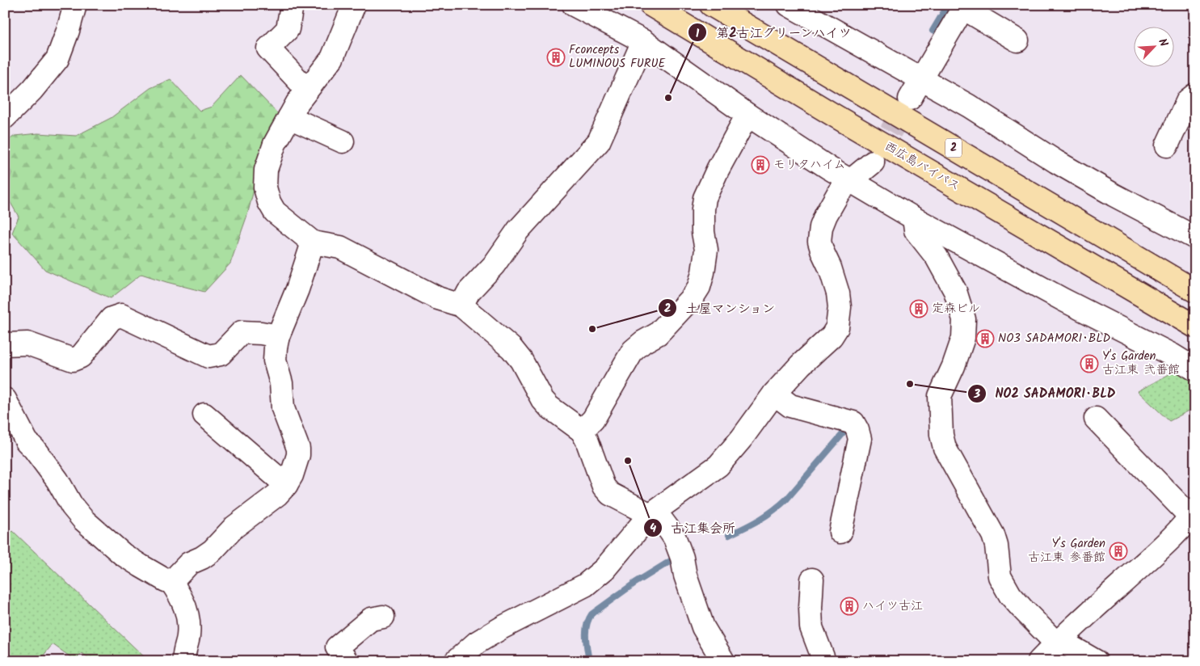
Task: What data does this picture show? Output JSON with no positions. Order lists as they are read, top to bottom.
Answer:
{
  "streets": {
    "highway": ["2", "西広島バイパス"]
  },
  "places": {
    "building": [
      "Fconcepts LUMINOUS FURUE",
      "モリタハイム",
      "定森ビル",
      "NO3 SADAMORI･BLD",
      "Y's Garden 古江東 弐番館",
      "Y's Garden 古江東 参番館",
      "ハイツ古江"
    ],
    "other": [
      "第2古江グリーンハイツ",
      "土屋マンション",
      "NO2 SADAMORI･BLD",
      "古江集会所"
    ]
  },
  "north": "top right"
}
